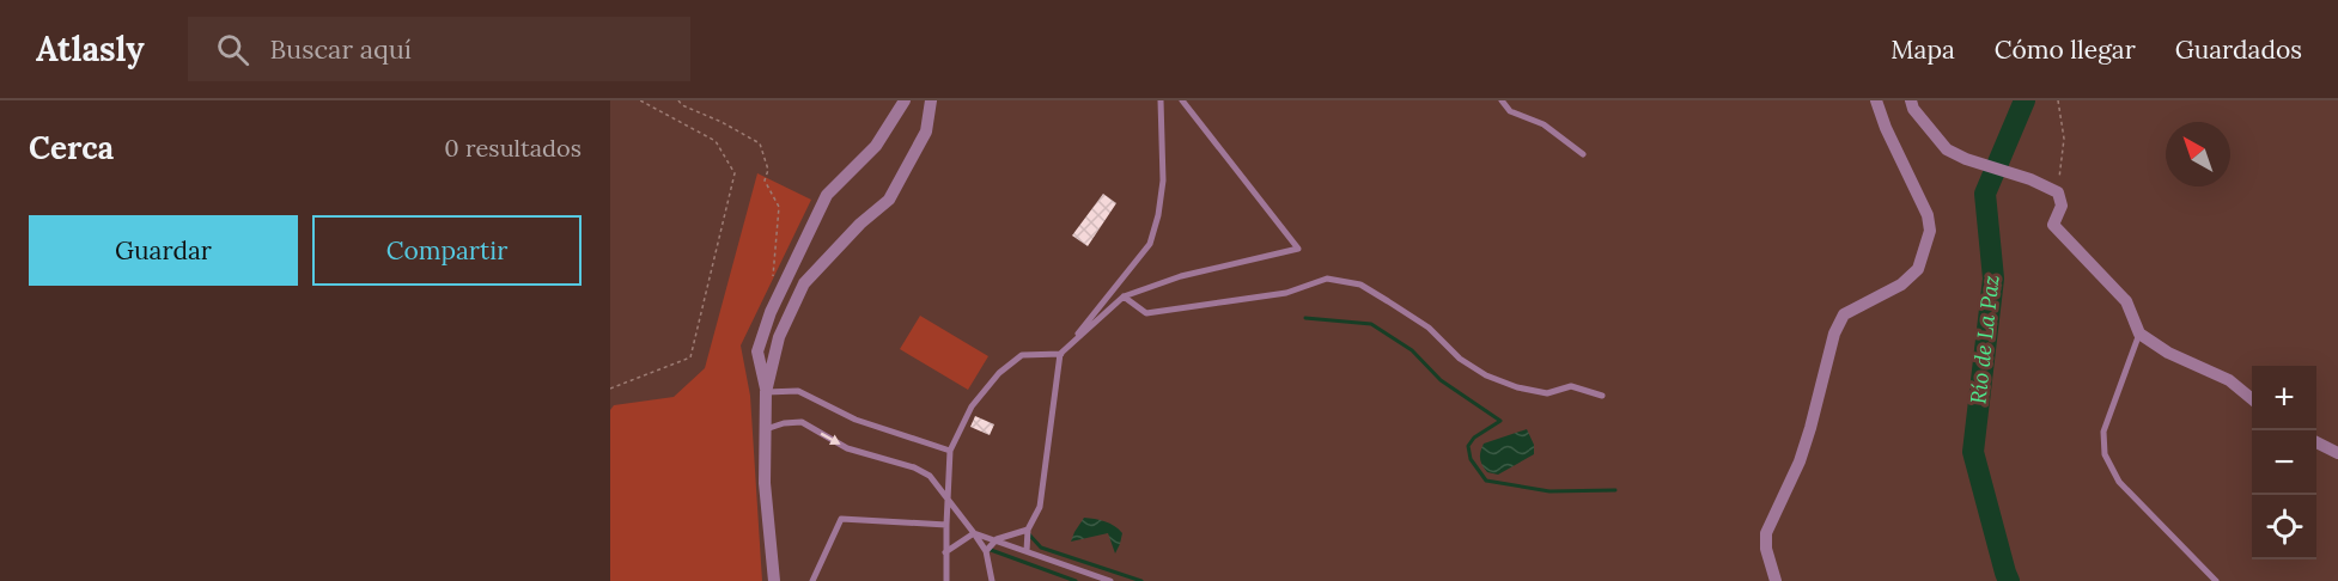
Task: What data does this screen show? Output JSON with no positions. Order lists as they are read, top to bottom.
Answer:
{
  "water": ["Río de La Paz"],
  "north": "top left",
  "page": {
    "header": "Atlasly",
    "search": "Buscar aquí",
    "nav": ["Mapa", "Cómo llegar", "Guardados"],
    "heading": ["Cerca", "0 resultados"],
    "buttons": ["Guardar", "Compartir"],
    "map_buttons": ["+", "−"]
  }
}
